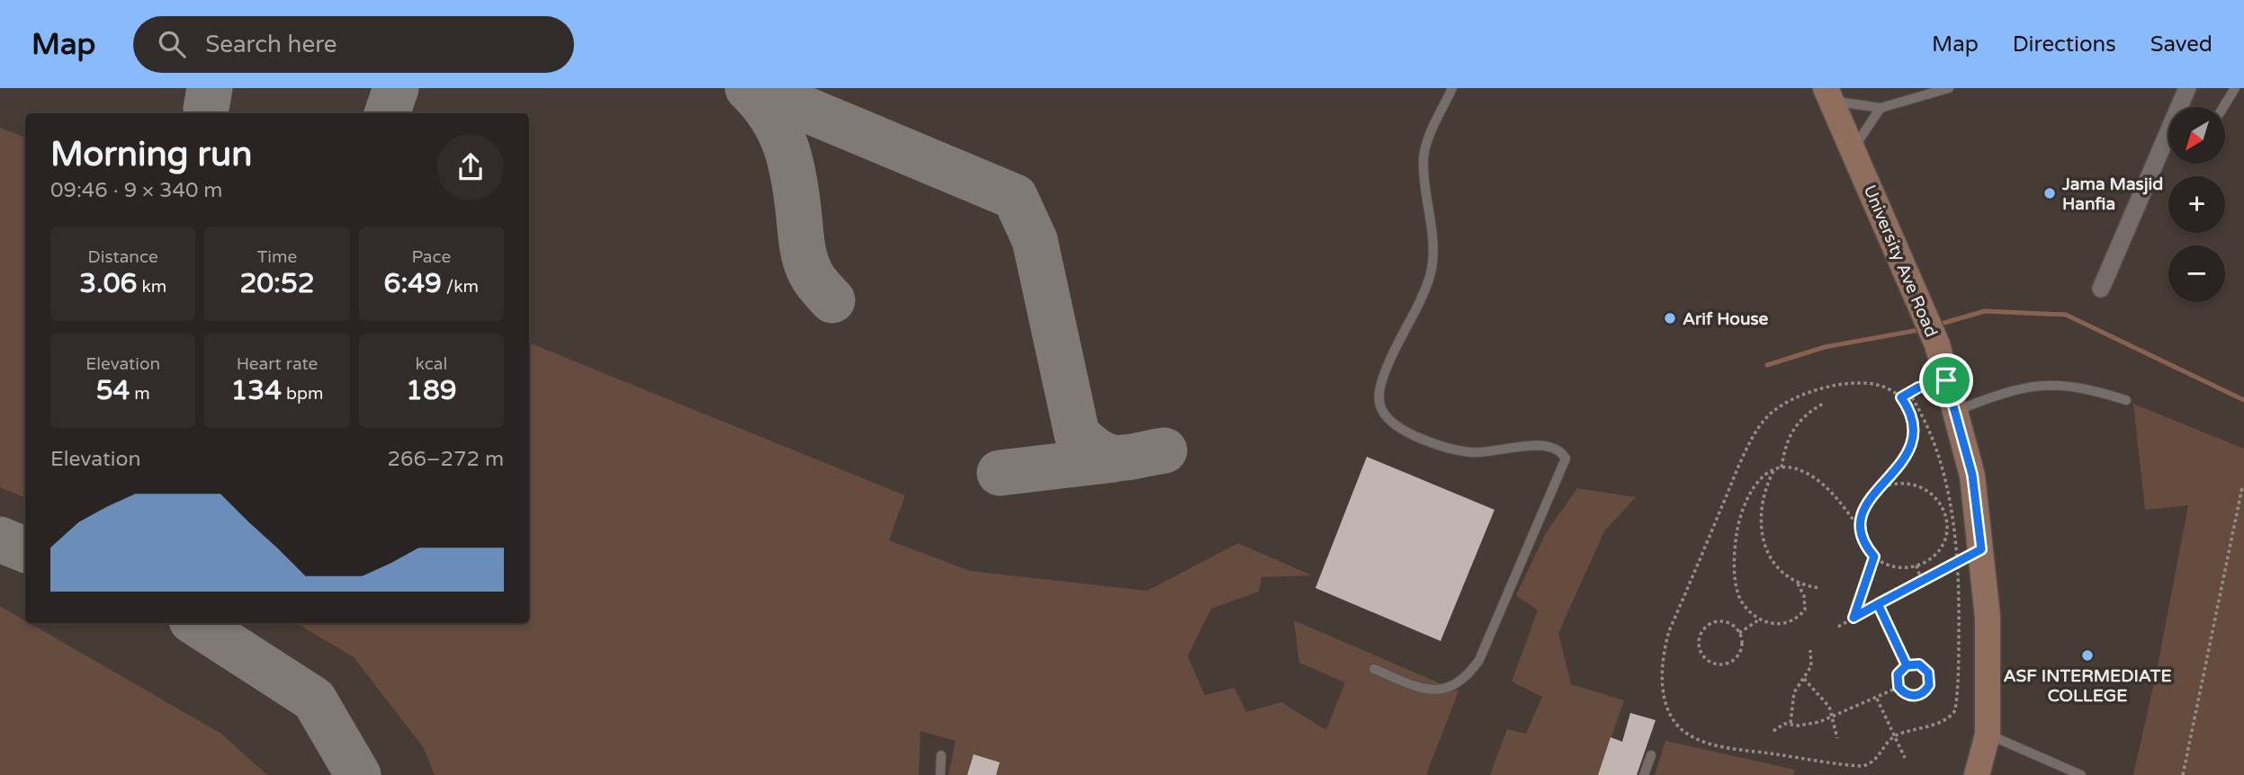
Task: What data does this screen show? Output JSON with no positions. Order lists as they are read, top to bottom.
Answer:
{
  "streets": {
    "street": ["University Ave Road"]
  },
  "places": ["Jama Masjid Hanfia", "Arif House", "ASF INTERMEDIATE COLLEGE"],
  "north": "bottom left",
  "page": {
    "header": "Map",
    "search": "Search here",
    "nav": ["Map", "Directions", "Saved"],
    "map_buttons": ["+", "−"],
    "heading": ["Morning run", "09:46 · 9 × 340 m"],
    "stats": [
      ["Distance", "3.06 km"],
      ["Time", "20:52"],
      ["Pace", "6:49 /km"],
      ["Elevation", "54 m"],
      ["Heart rate", "134 bpm"],
      ["kcal", "189"]
    ],
    "chart": ["Elevation", "266–272 m"]
  }
}
